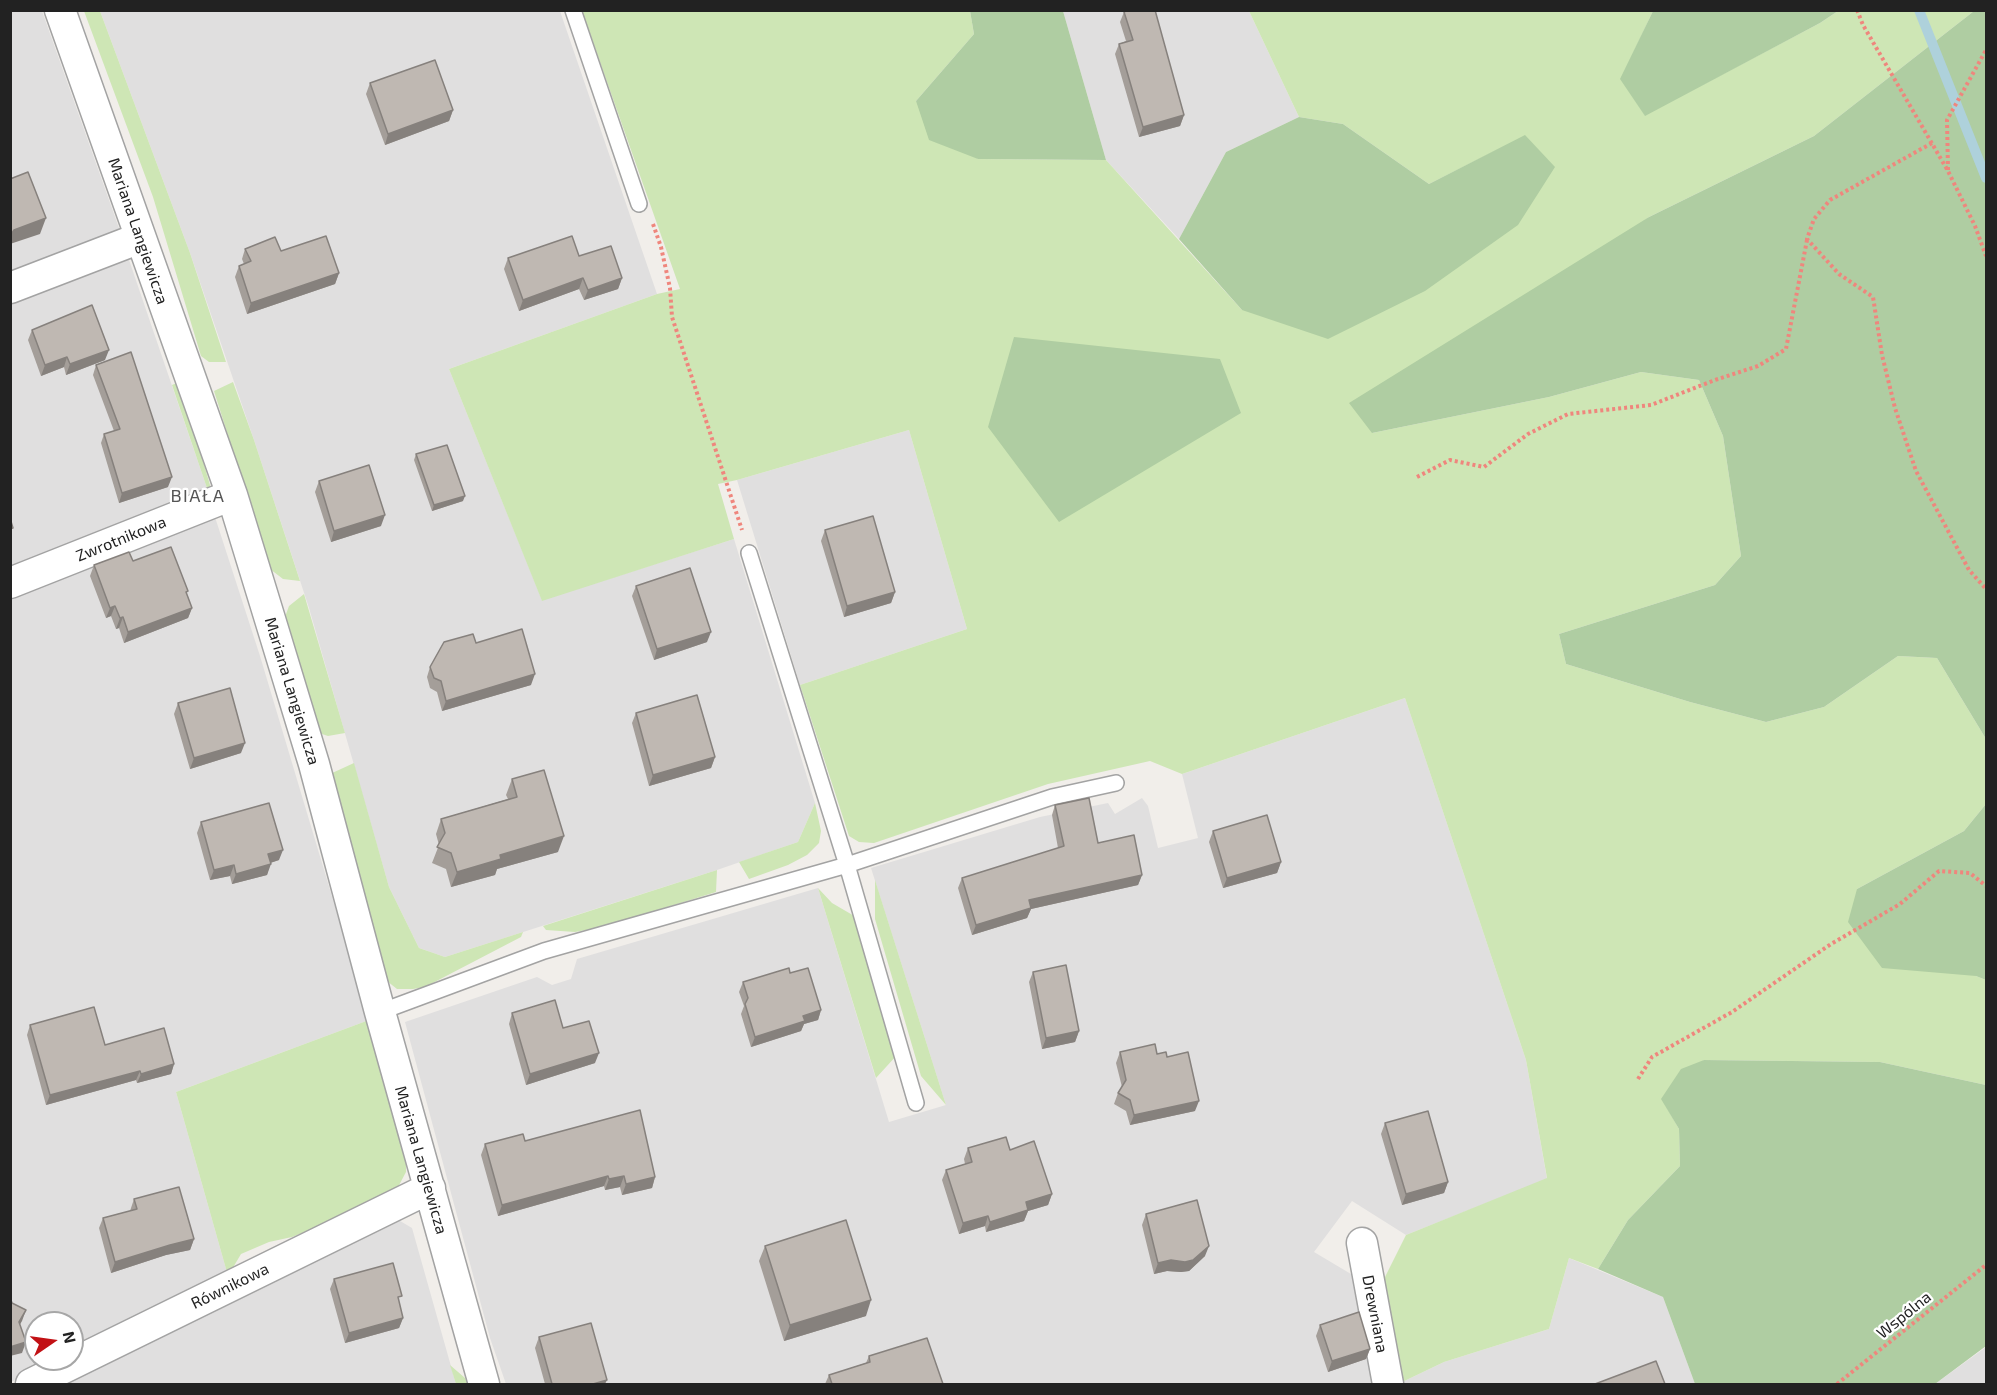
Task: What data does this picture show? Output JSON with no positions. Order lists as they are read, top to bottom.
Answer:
{
  "streets": {
    "street": [
      "Mariana Langiewicza",
      "Zwrotnikowa",
      "Równikowa",
      "Drewniana"
    ],
    "path": ["Wspólna"]
  },
  "crossings": [
    ["Mariana Langiewicza", "Zwrotnikowa"],
    ["Mariana Langiewicza", "Równikowa"]
  ],
  "districts": ["BIAŁA"],
  "north": "right"
}
